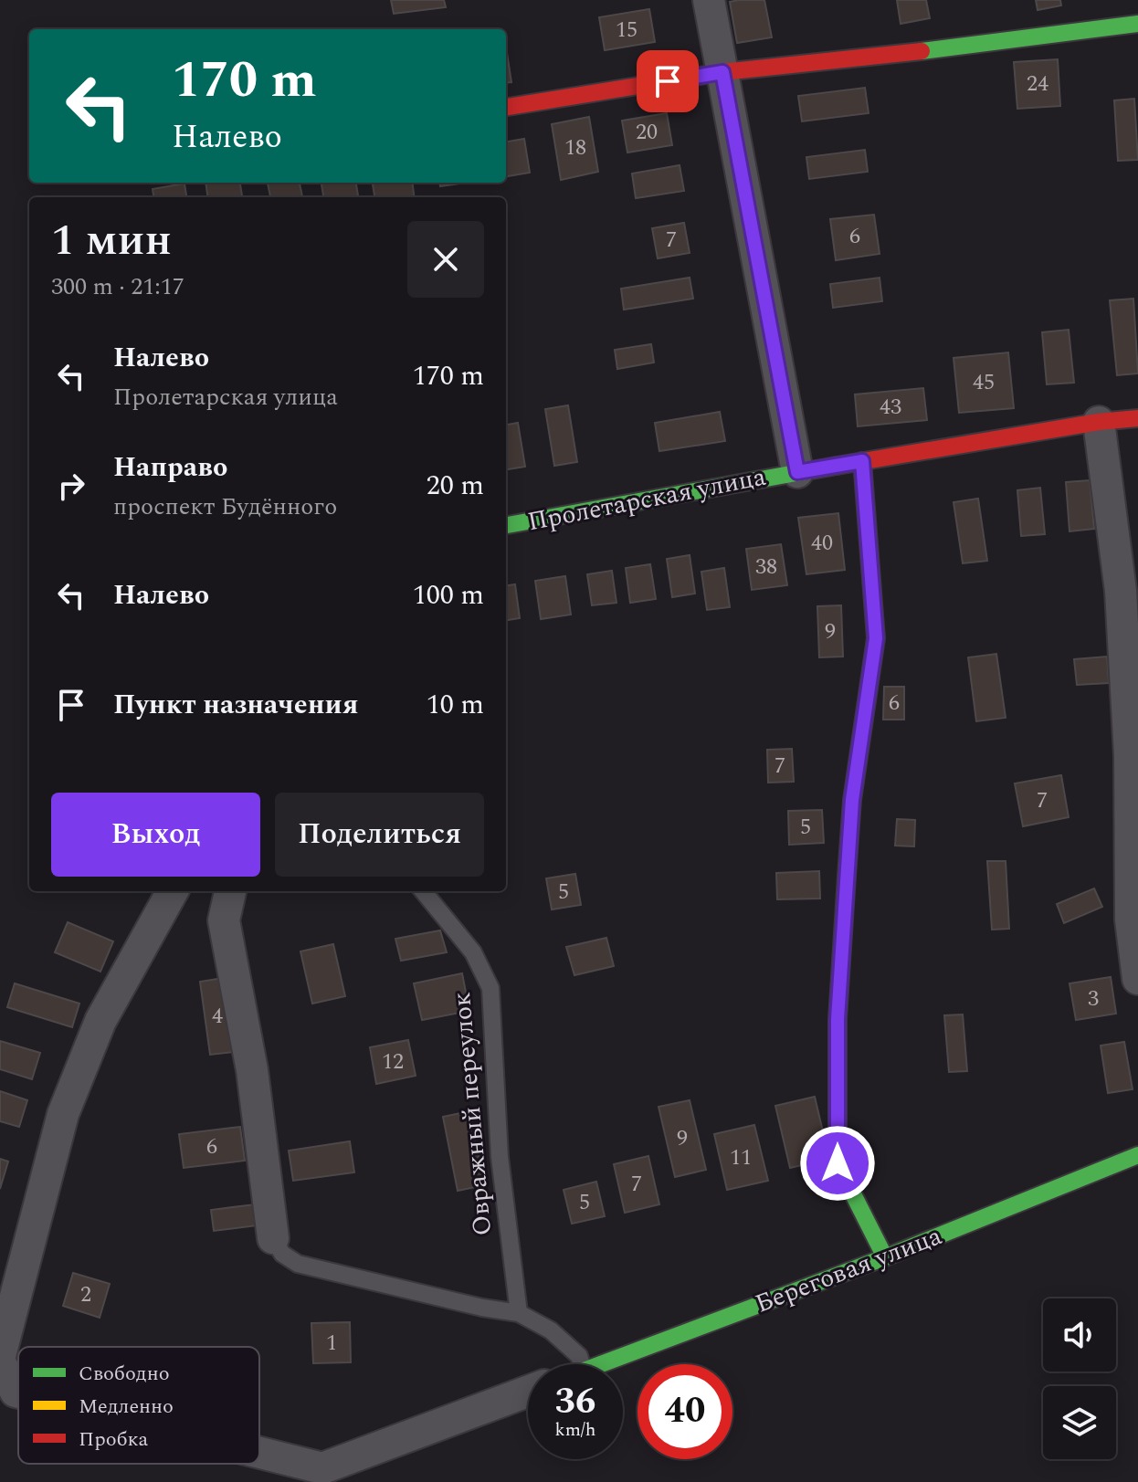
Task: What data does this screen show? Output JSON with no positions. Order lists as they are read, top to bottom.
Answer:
{
  "streets": {
    "street": ["Пролетарская улица", "Береговая улица"],
    "lane": ["Овражный переулок"]
  },
  "house_numbers": [
    "15",
    "24",
    "20",
    "18",
    "6",
    "7",
    "45",
    "43",
    "40",
    "38",
    "9",
    "6",
    "7",
    "7",
    "5",
    "5",
    "3",
    "4",
    "12",
    "9",
    "6",
    "11",
    "7",
    "5",
    "2",
    "1"
  ],
  "legend": ["Свободно", "Медленно", "Пробка"],
  "page": {
    "turn": ["170 m", "Налево"],
    "heading": ["1 мин", "300 m · 21:17"],
    "list": [
      {
        "name": "Налево",
        "note": "Пролетарская улица",
        "value": "170 m"
      },
      {
        "name": "Направо",
        "note": "проспект Будённого",
        "value": "20 m"
      },
      {
        "name": "Налево",
        "value": "100 m"
      },
      {
        "name": "Пункт назначения",
        "value": "10 m"
      }
    ],
    "buttons": ["Выход", "Поделиться"],
    "speed": "36 km/h",
    "limit": "40"
  }
}
